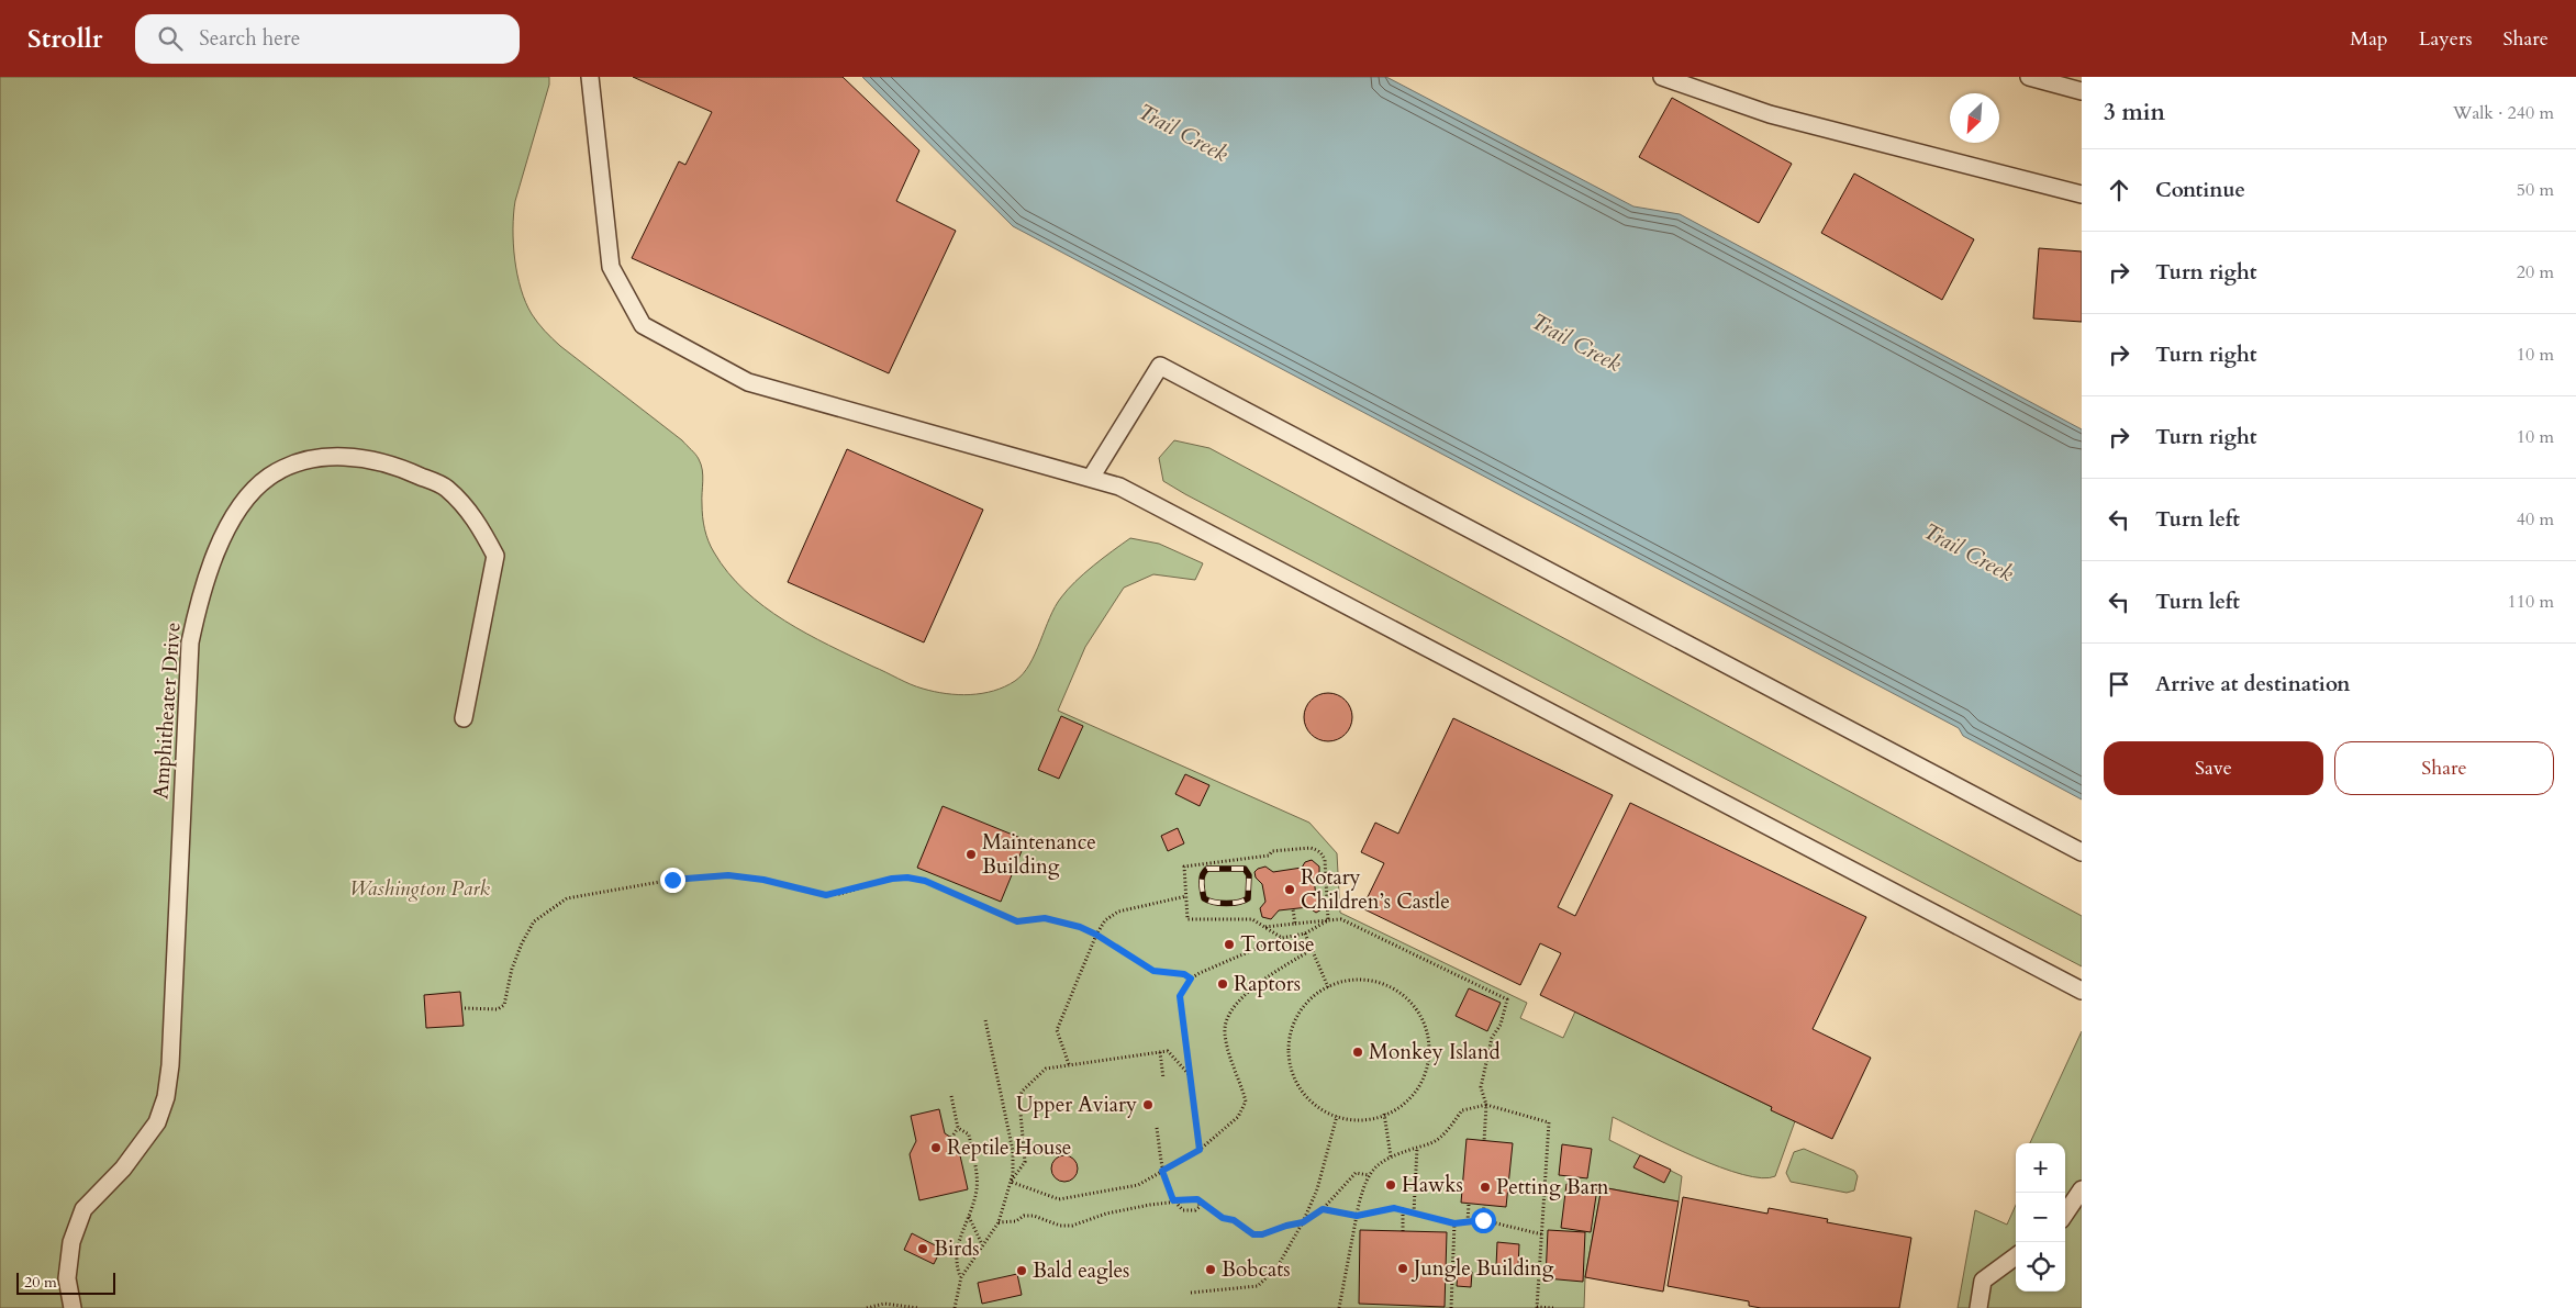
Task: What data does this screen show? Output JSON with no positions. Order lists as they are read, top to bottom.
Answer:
{
  "streets": {
    "lane": ["Amphitheater Drive"]
  },
  "water": ["Trail Creek"],
  "parks": ["Washington Park"],
  "places": [
    "Maintenance Building",
    "Rotary Children’s Castle",
    "Tortoise",
    "Raptors",
    "Monkey Island",
    "Upper Aviary",
    "Reptile House",
    "Hawks",
    "Petting Barn",
    "Birds",
    "Jungle Building",
    "Bobcats",
    "Bald eagles"
  ],
  "scale_bar": "20 m",
  "north": "bottom left",
  "page": {
    "header": "Strollr",
    "search": "Search here",
    "nav": ["Map", "Layers", "Share"],
    "heading": ["3 min", "Walk · 240 m"],
    "list": [
      ["Continue", "50 m"],
      ["Turn right", "20 m"],
      ["Turn right", "10 m"],
      ["Turn right", "10 m"],
      ["Turn left", "40 m"],
      ["Turn left", "110 m"],
      "Arrive at destination"
    ],
    "buttons": ["Save", "Share"],
    "map_buttons": ["+", "−"],
    "scale": "20 m"
  }
}
